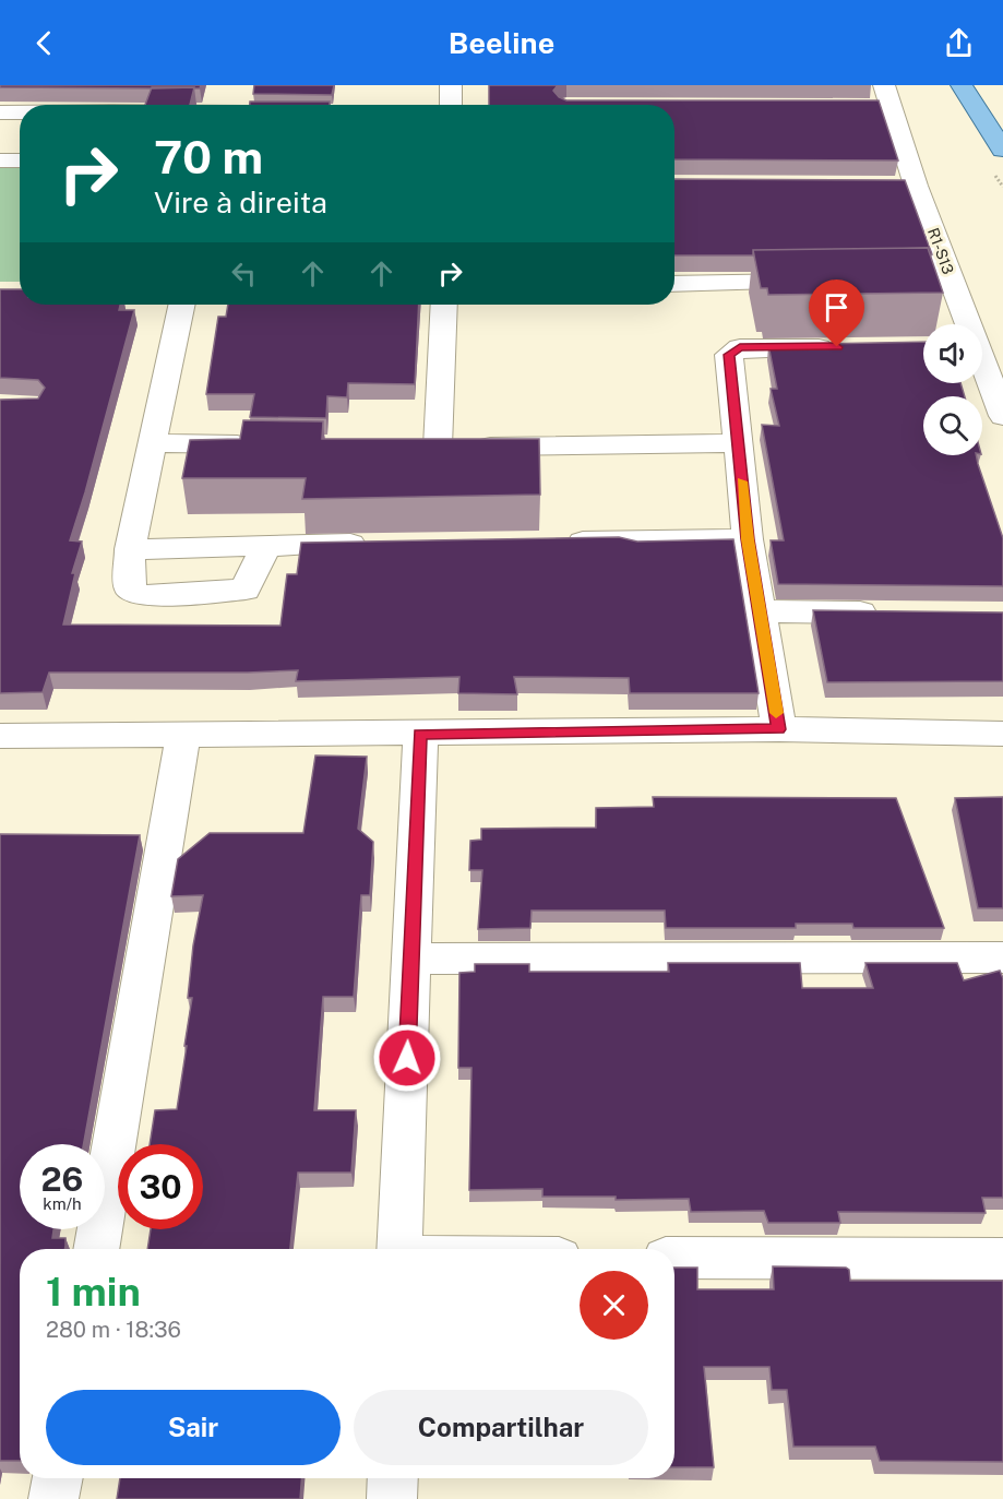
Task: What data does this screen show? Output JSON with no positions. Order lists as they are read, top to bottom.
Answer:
{
  "streets": {
    "street": ["R1-S13"]
  },
  "page": {
    "header": "Beeline",
    "turn": ["70 m", "Vire à direita"],
    "speed": "26 km/h",
    "limit": "30",
    "heading": ["1 min", "280 m · 18:36"],
    "buttons": ["Sair", "Compartilhar"]
  }
}
